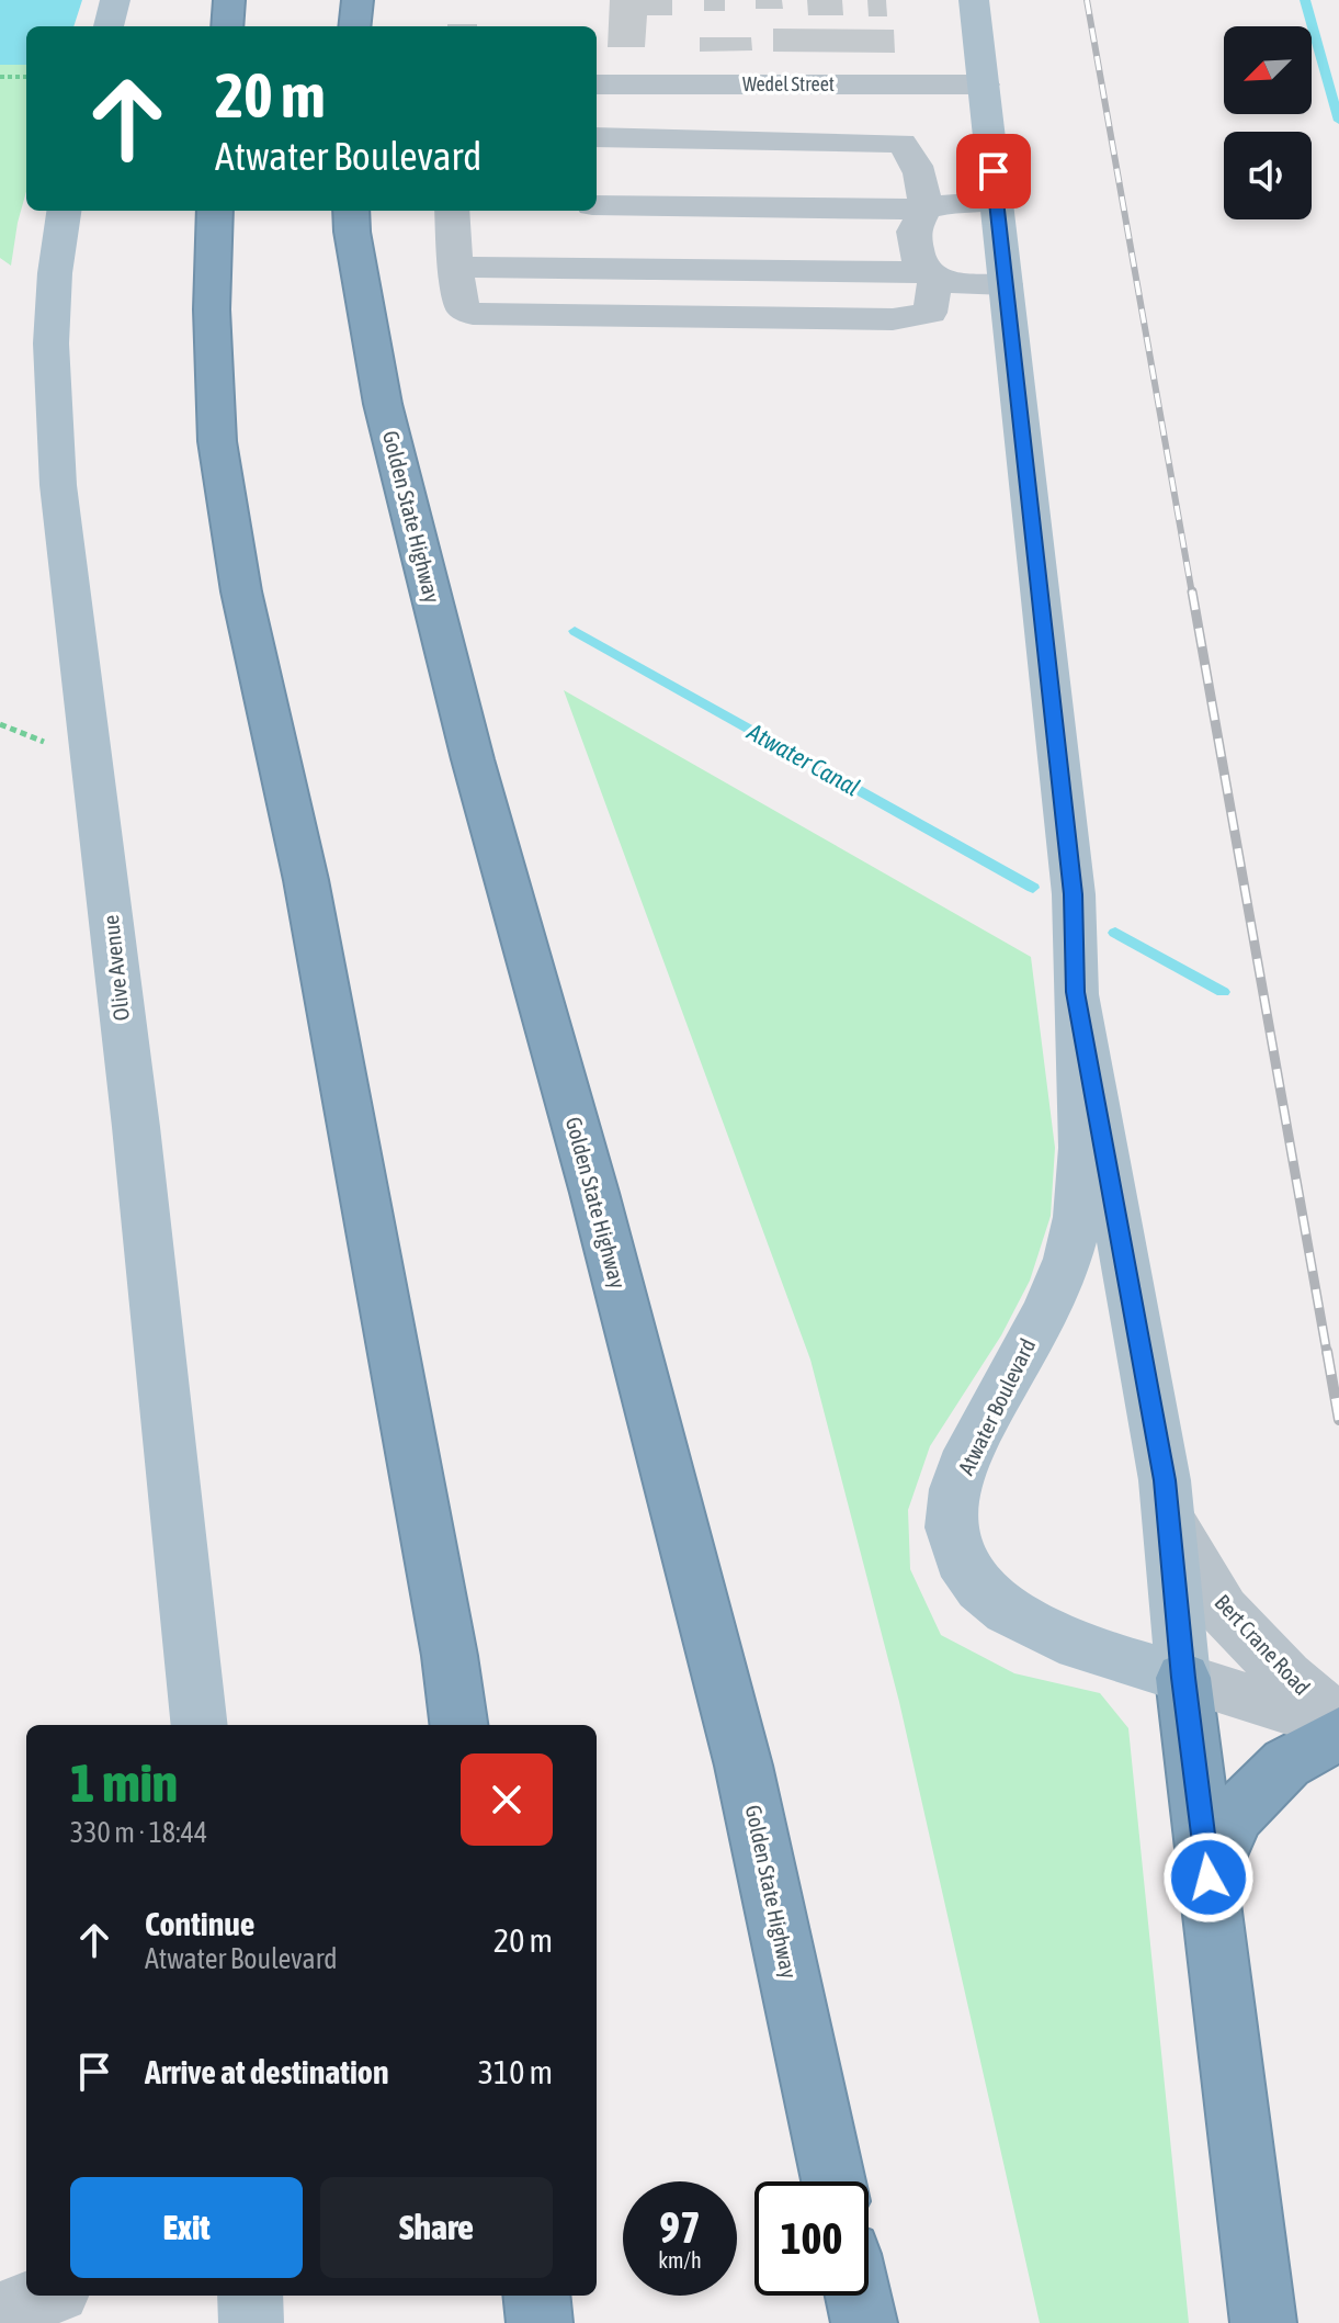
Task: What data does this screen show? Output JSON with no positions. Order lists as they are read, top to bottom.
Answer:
{
  "streets": {
    "highway": ["Golden State Highway"],
    "main road": ["Olive Avenue", "Atwater Boulevard"],
    "street": ["Wedel Street", "Bert Crane Road"]
  },
  "crossings": [
    ["Wedel Street", "Atwater Boulevard"],
    ["Atwater Boulevard", "Bert Crane Road"]
  ],
  "water": ["Atwater Canal"],
  "north": "bottom left",
  "page": {
    "turn": ["20 m", "Atwater Boulevard"],
    "heading": ["1 min", "330 m · 18:44"],
    "list": [
      {
        "name": "Continue",
        "note": "Atwater Boulevard",
        "value": "20 m"
      },
      {
        "name": "Arrive at destination",
        "value": "310 m"
      }
    ],
    "buttons": ["Exit", "Share"],
    "speed": "97 km/h",
    "limit": "100"
  }
}
